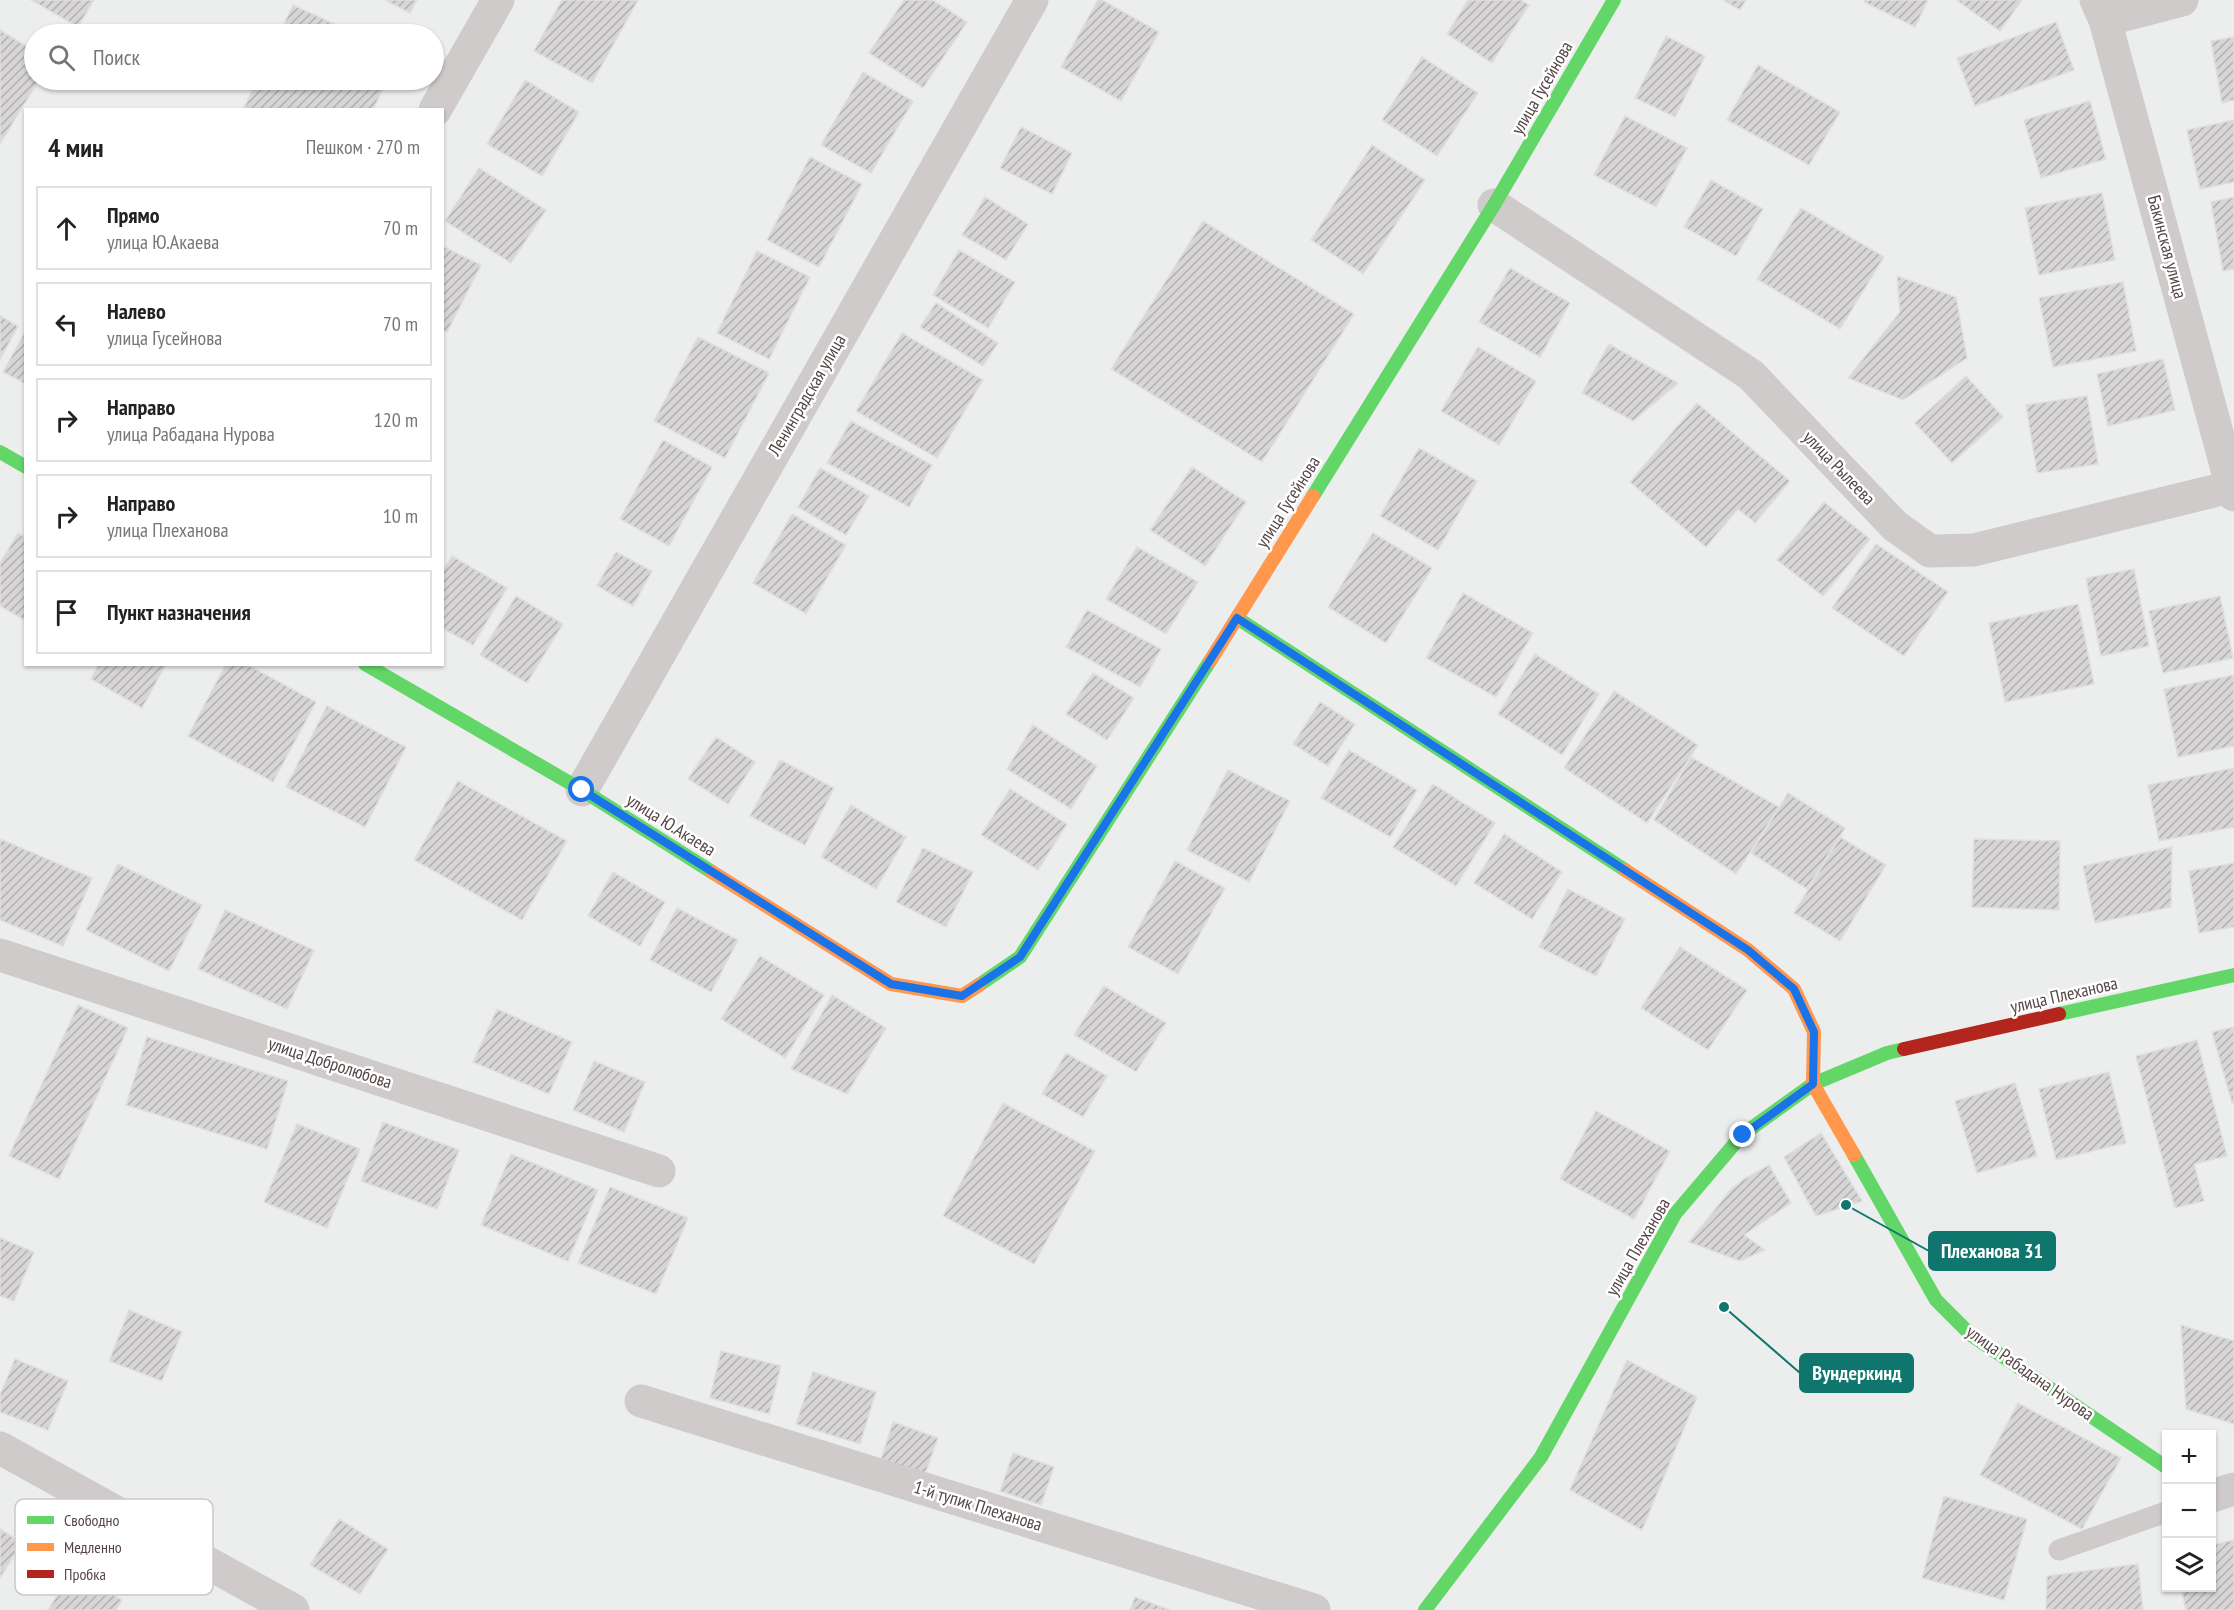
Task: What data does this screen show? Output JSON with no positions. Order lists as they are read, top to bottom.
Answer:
{
  "streets": {
    "street": [
      "улица Гусейнова",
      "Бакинская улица",
      "Ленинградская улица",
      "улица Рылеева",
      "улица Ю.Акаева",
      "улица Плеханова",
      "улица Добролюбова",
      "улица Рабадана Нурова",
      "1-й тупик Плеханова"
    ]
  },
  "crossings": [
    ["улица Гусейнова", "улица Рылеева"],
    ["улица Гусейнова", "улица Ю.Акаева"],
    ["Бакинская улица", "улица Рылеева"],
    ["Ленинградская улица", "улица Ю.Акаева"],
    ["улица Плеханова", "улица Рабадана Нурова"]
  ],
  "places": ["Плеханова 31", "Вундеркинд"],
  "legend": ["Свободно", "Медленно", "Пробка"],
  "page": {
    "search": "Поиск",
    "heading": ["4 мин", "Пешком · 270 m"],
    "list": [
      ["Прямо", "улица Ю.Акаева", "70 m"],
      ["Налево", "улица Гусейнова", "70 m"],
      ["Направо", "улица Рабадана Нурова", "120 m"],
      ["Направо", "улица Плеханова", "10 m"],
      "Пункт назначения"
    ],
    "map_buttons": ["+", "−"]
  }
}
